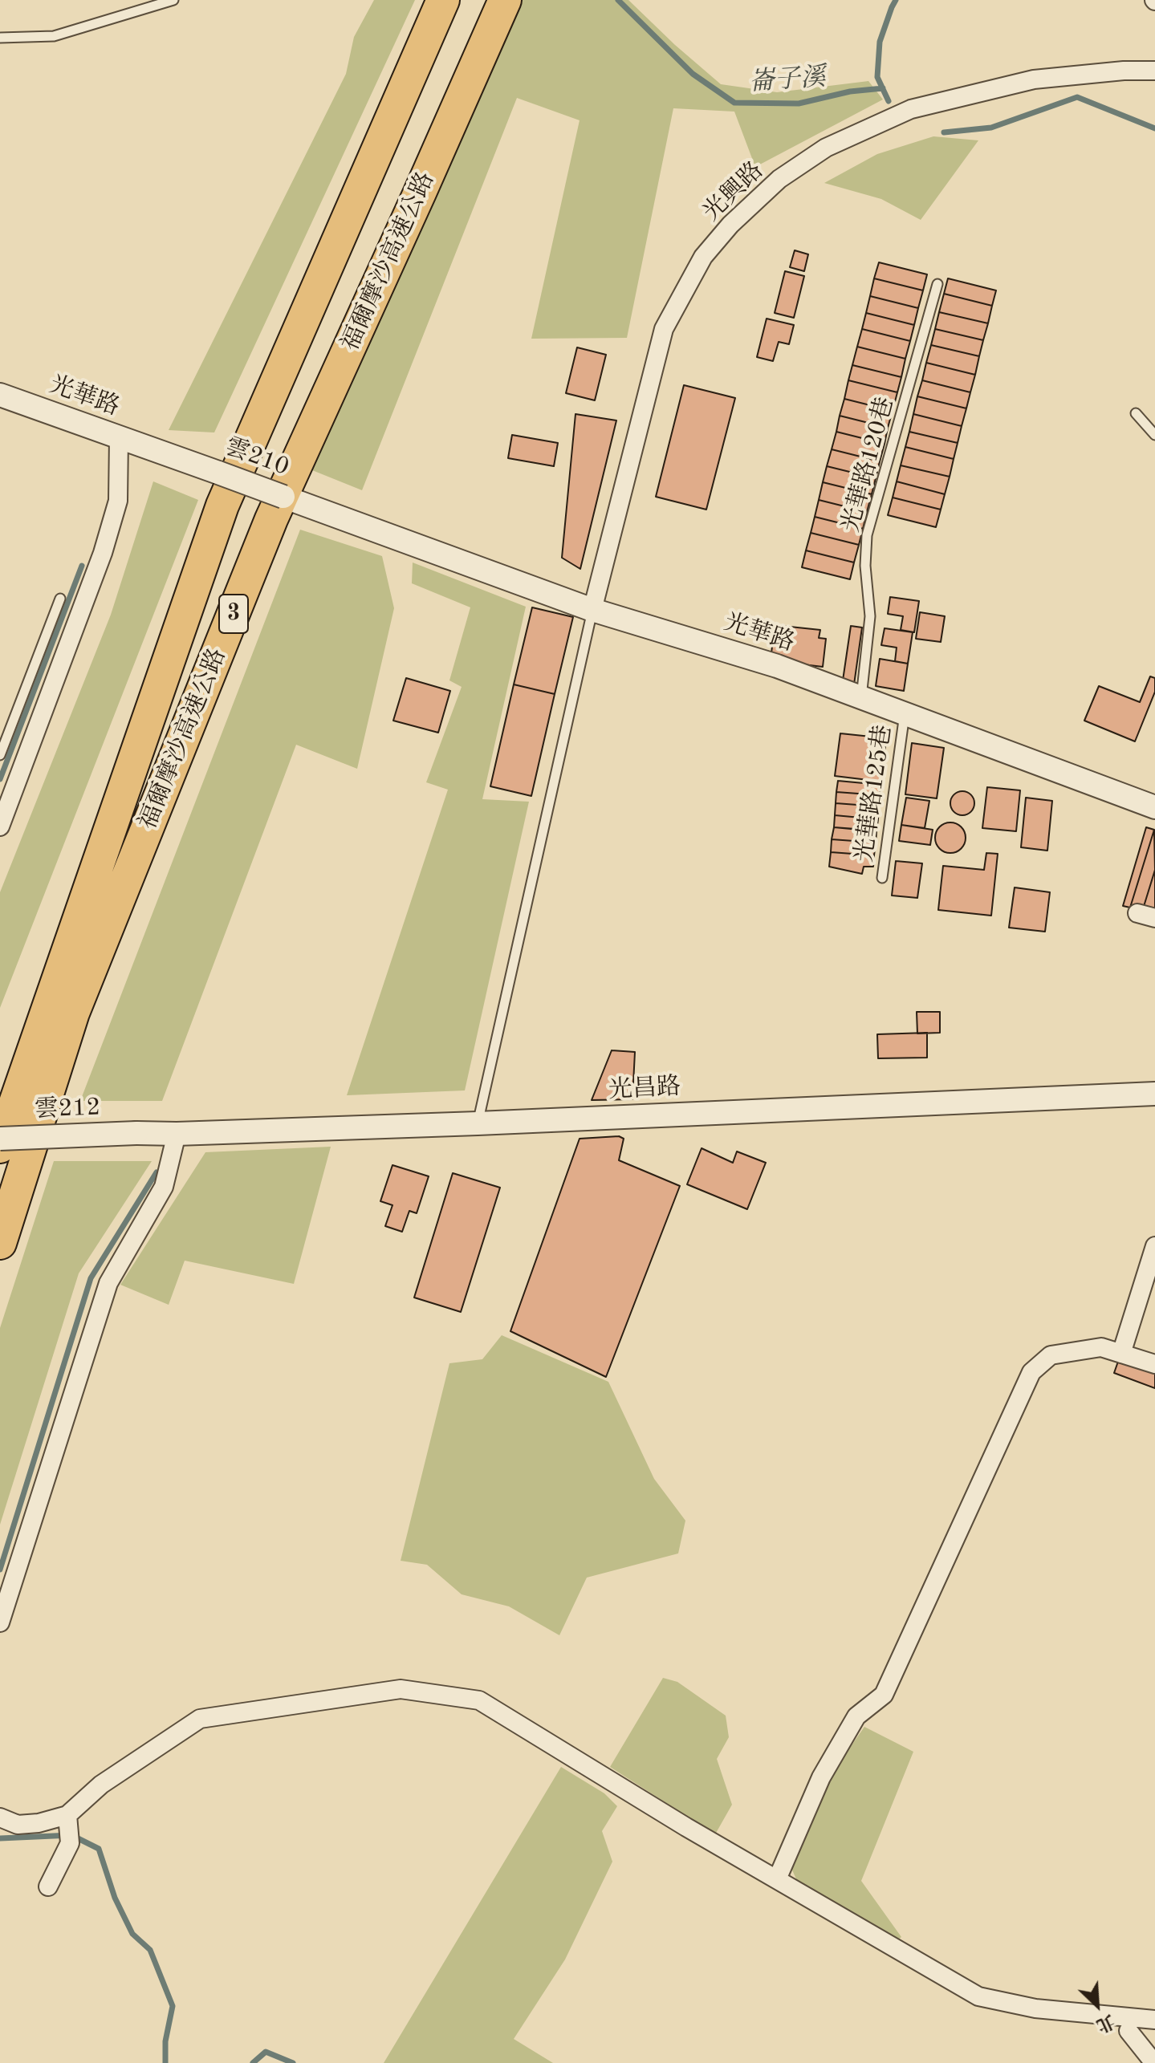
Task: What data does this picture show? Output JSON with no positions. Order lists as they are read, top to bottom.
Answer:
{
  "streets": {
    "highway": ["福爾摩沙高速公路", "3"],
    "street": [
      "光興路",
      "光華路",
      "雲210",
      "光昌路",
      "雲212"
    ],
    "lane": ["光華路120巷", "光華路125巷"]
  },
  "crossings": [
    ["光興路", "光華路"],
    ["光華路", "雲210"],
    ["光華路", "光華路120巷"],
    ["光華路", "光華路125巷"],
    ["光昌路", "雲212"]
  ],
  "water": ["崙子溪"],
  "north": "bottom right"
}
